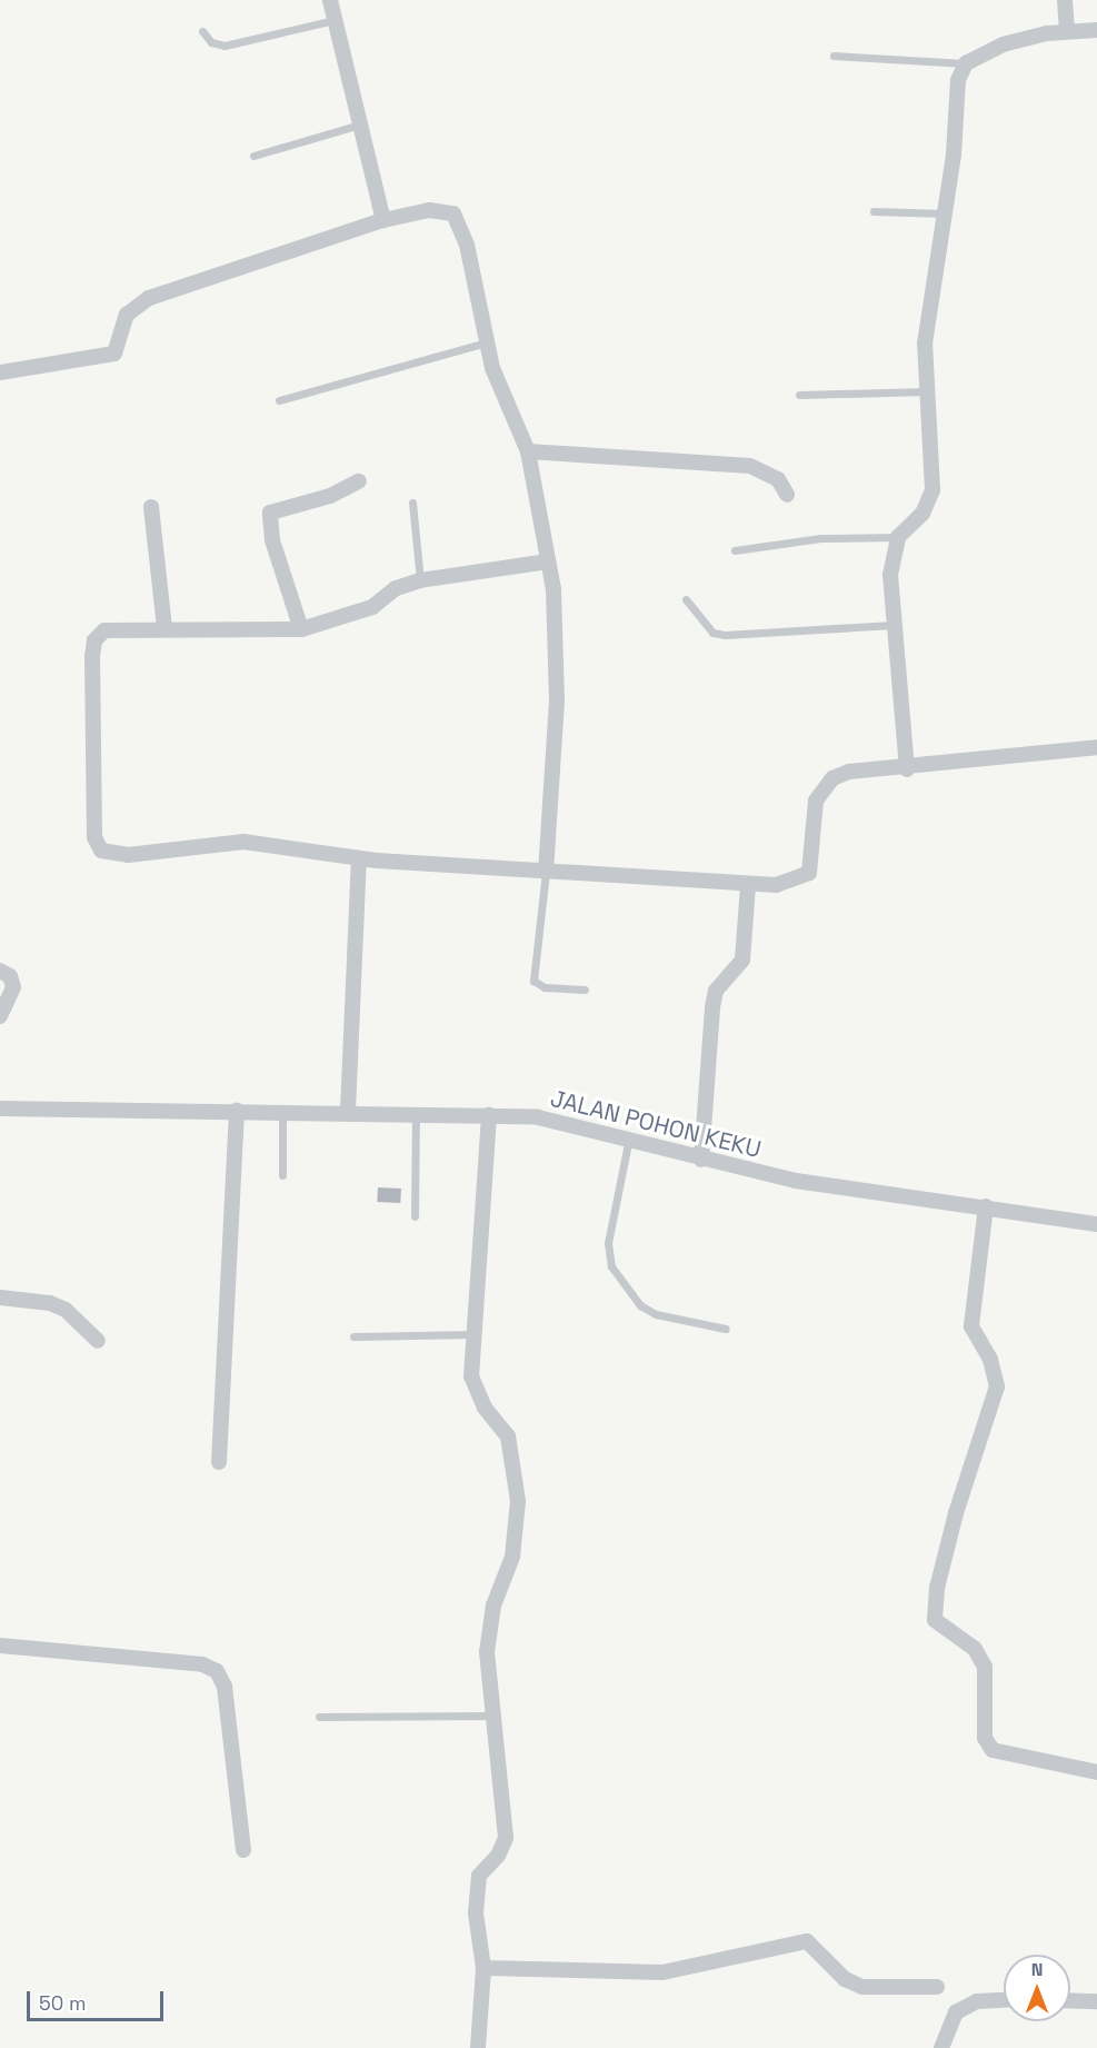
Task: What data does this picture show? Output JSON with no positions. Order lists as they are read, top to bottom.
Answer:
{
  "streets": {
    "street": ["JALAN POHON KEKU"]
  },
  "scale_bar": "50 m",
  "north": "top"
}
